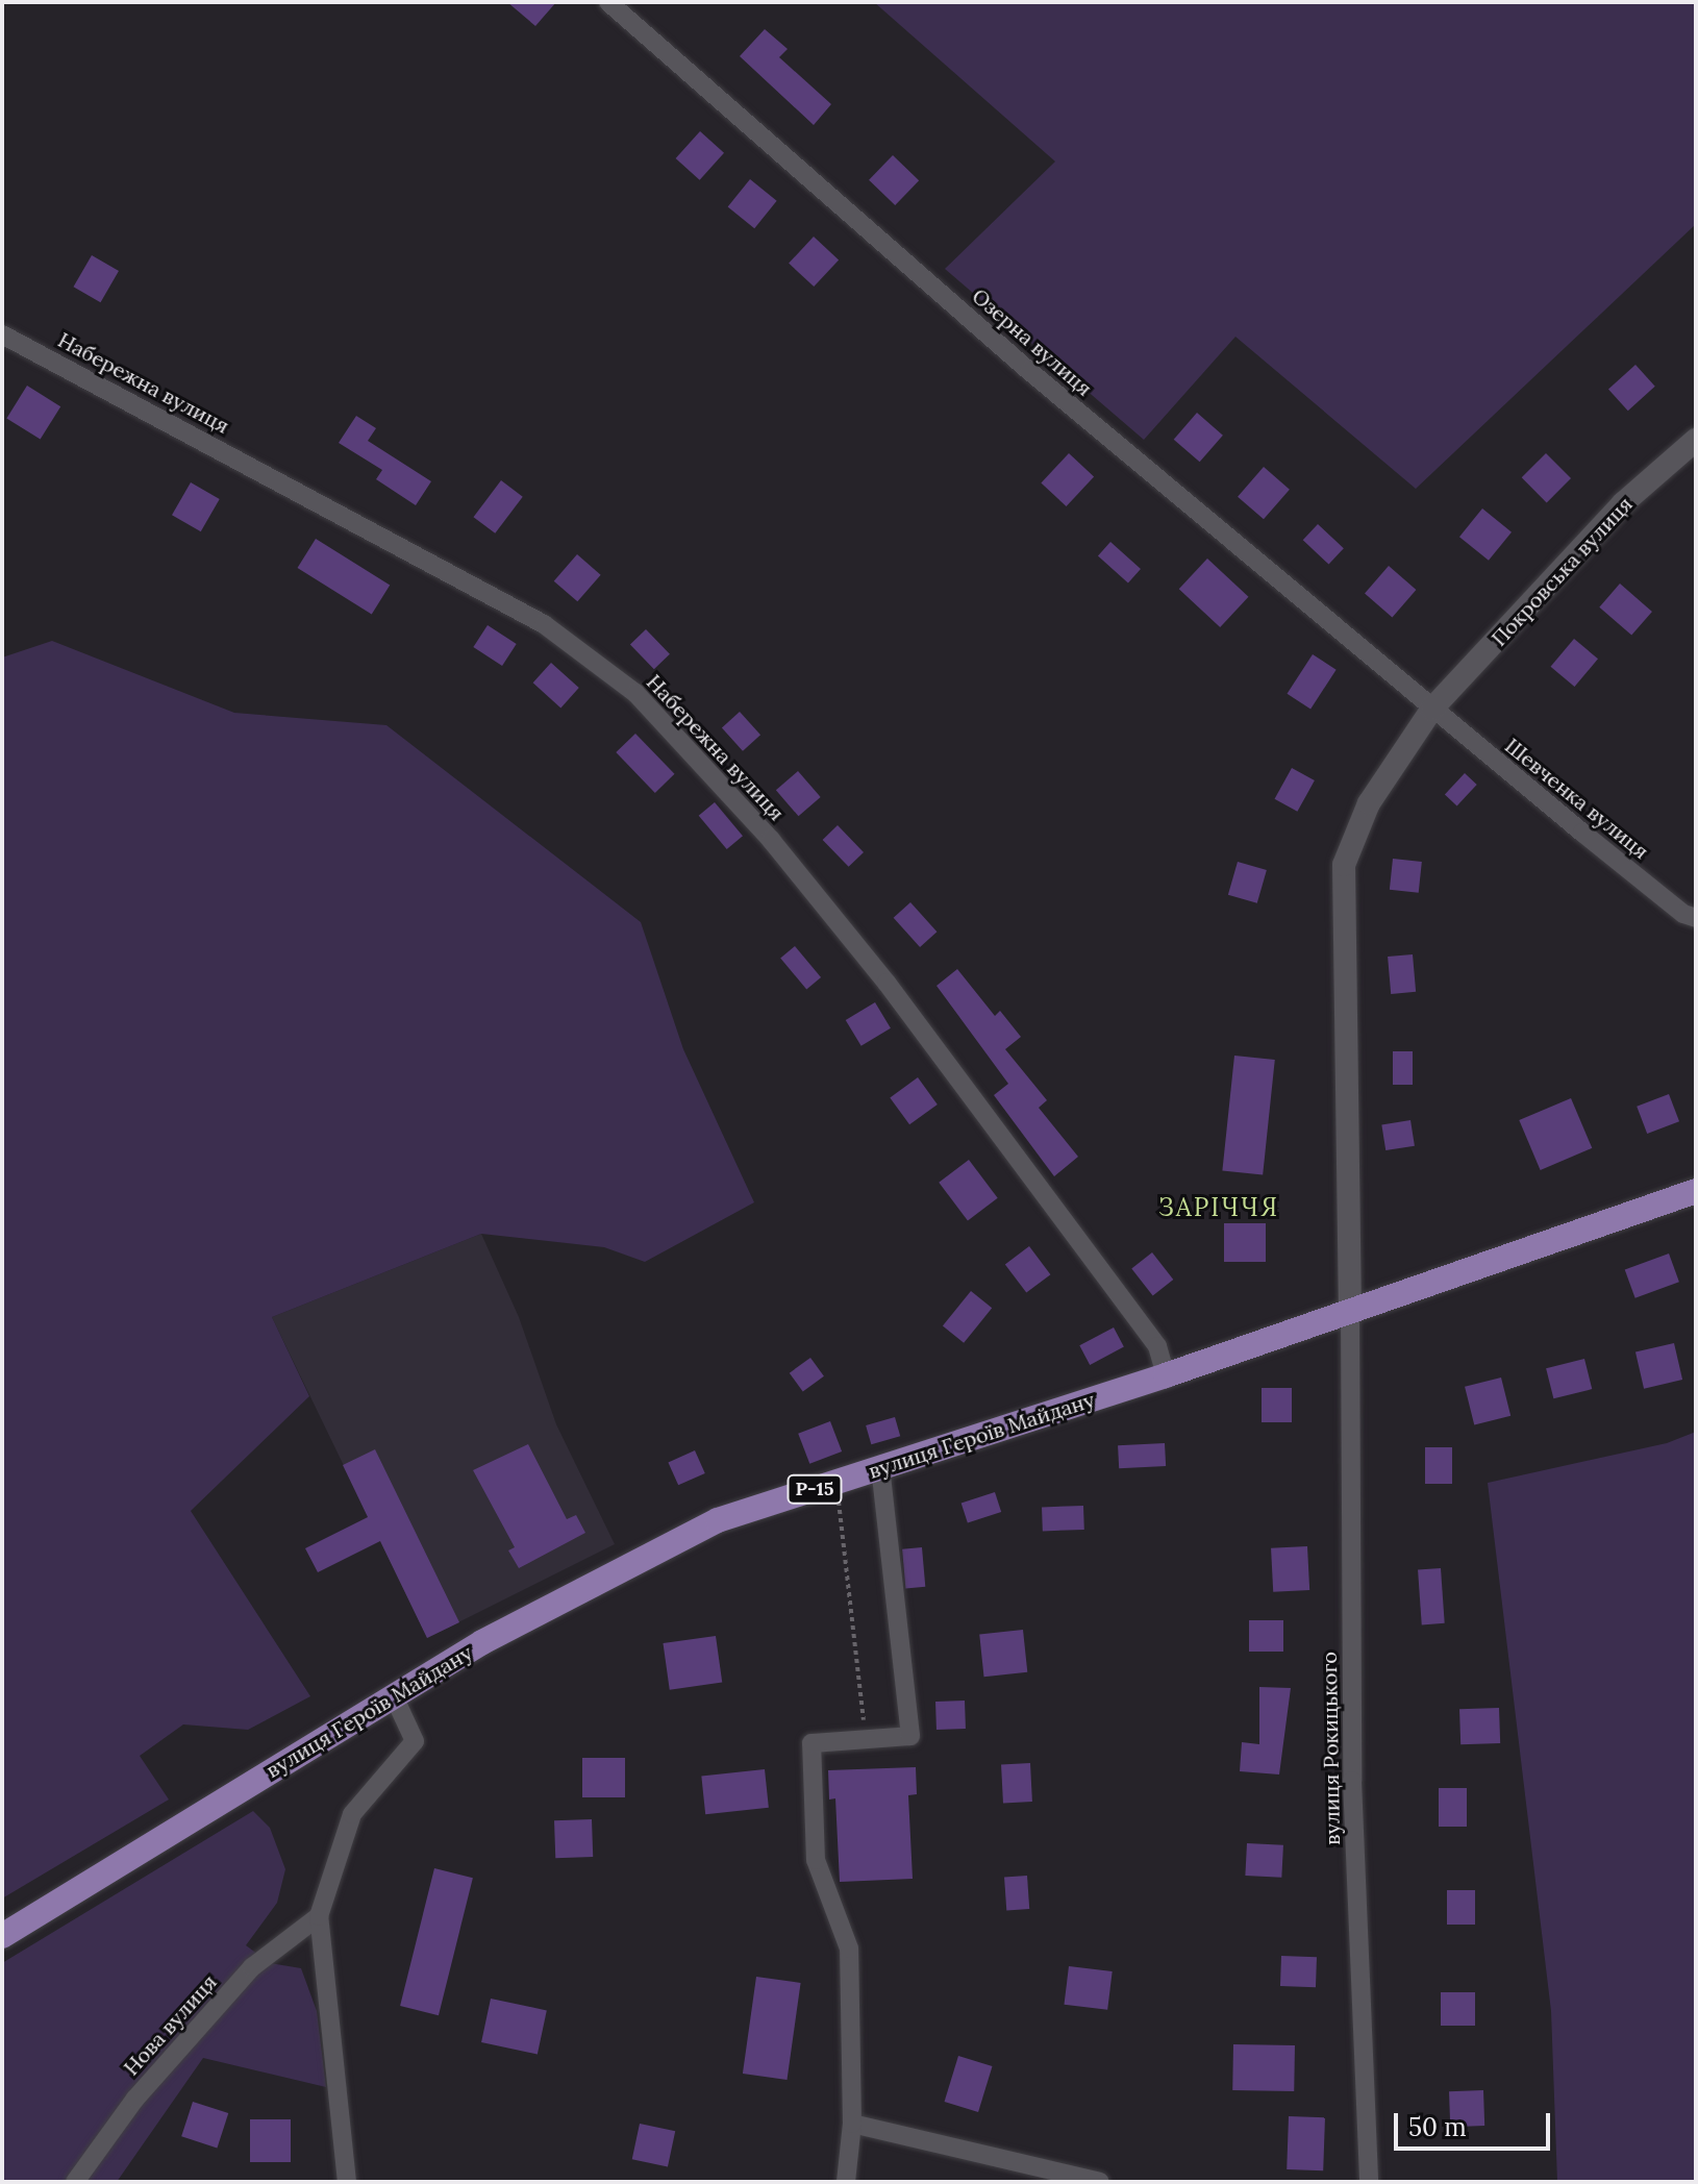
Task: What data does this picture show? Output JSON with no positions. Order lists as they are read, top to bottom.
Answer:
{
  "streets": {
    "main road": ["вулиця Героїв Майдану", "Р-15"],
    "street": [
      "Озерна вулиця",
      "Набережна вулиця",
      "Покровська вулиця",
      "Шевченка вулиця",
      "вулиця Рокицького",
      "Нова вулиця"
    ]
  },
  "crossings": [
    ["Озерна вулиця", "Покровська вулиця"],
    ["Озерна вулиця", "Шевченка вулиця"],
    ["Набережна вулиця", "вулиця Героїв Майдану"],
    ["Покровська вулиця", "Шевченка вулиця"],
    ["Покровська вулиця", "вулиця Героїв Майдану"],
    ["Покровська вулиця", "вулиця Рокицького"],
    ["вулиця Героїв Майдану", "вулиця Рокицького"]
  ],
  "districts": ["ЗАРІЧЧЯ"],
  "scale_bar": "50 m"
}
